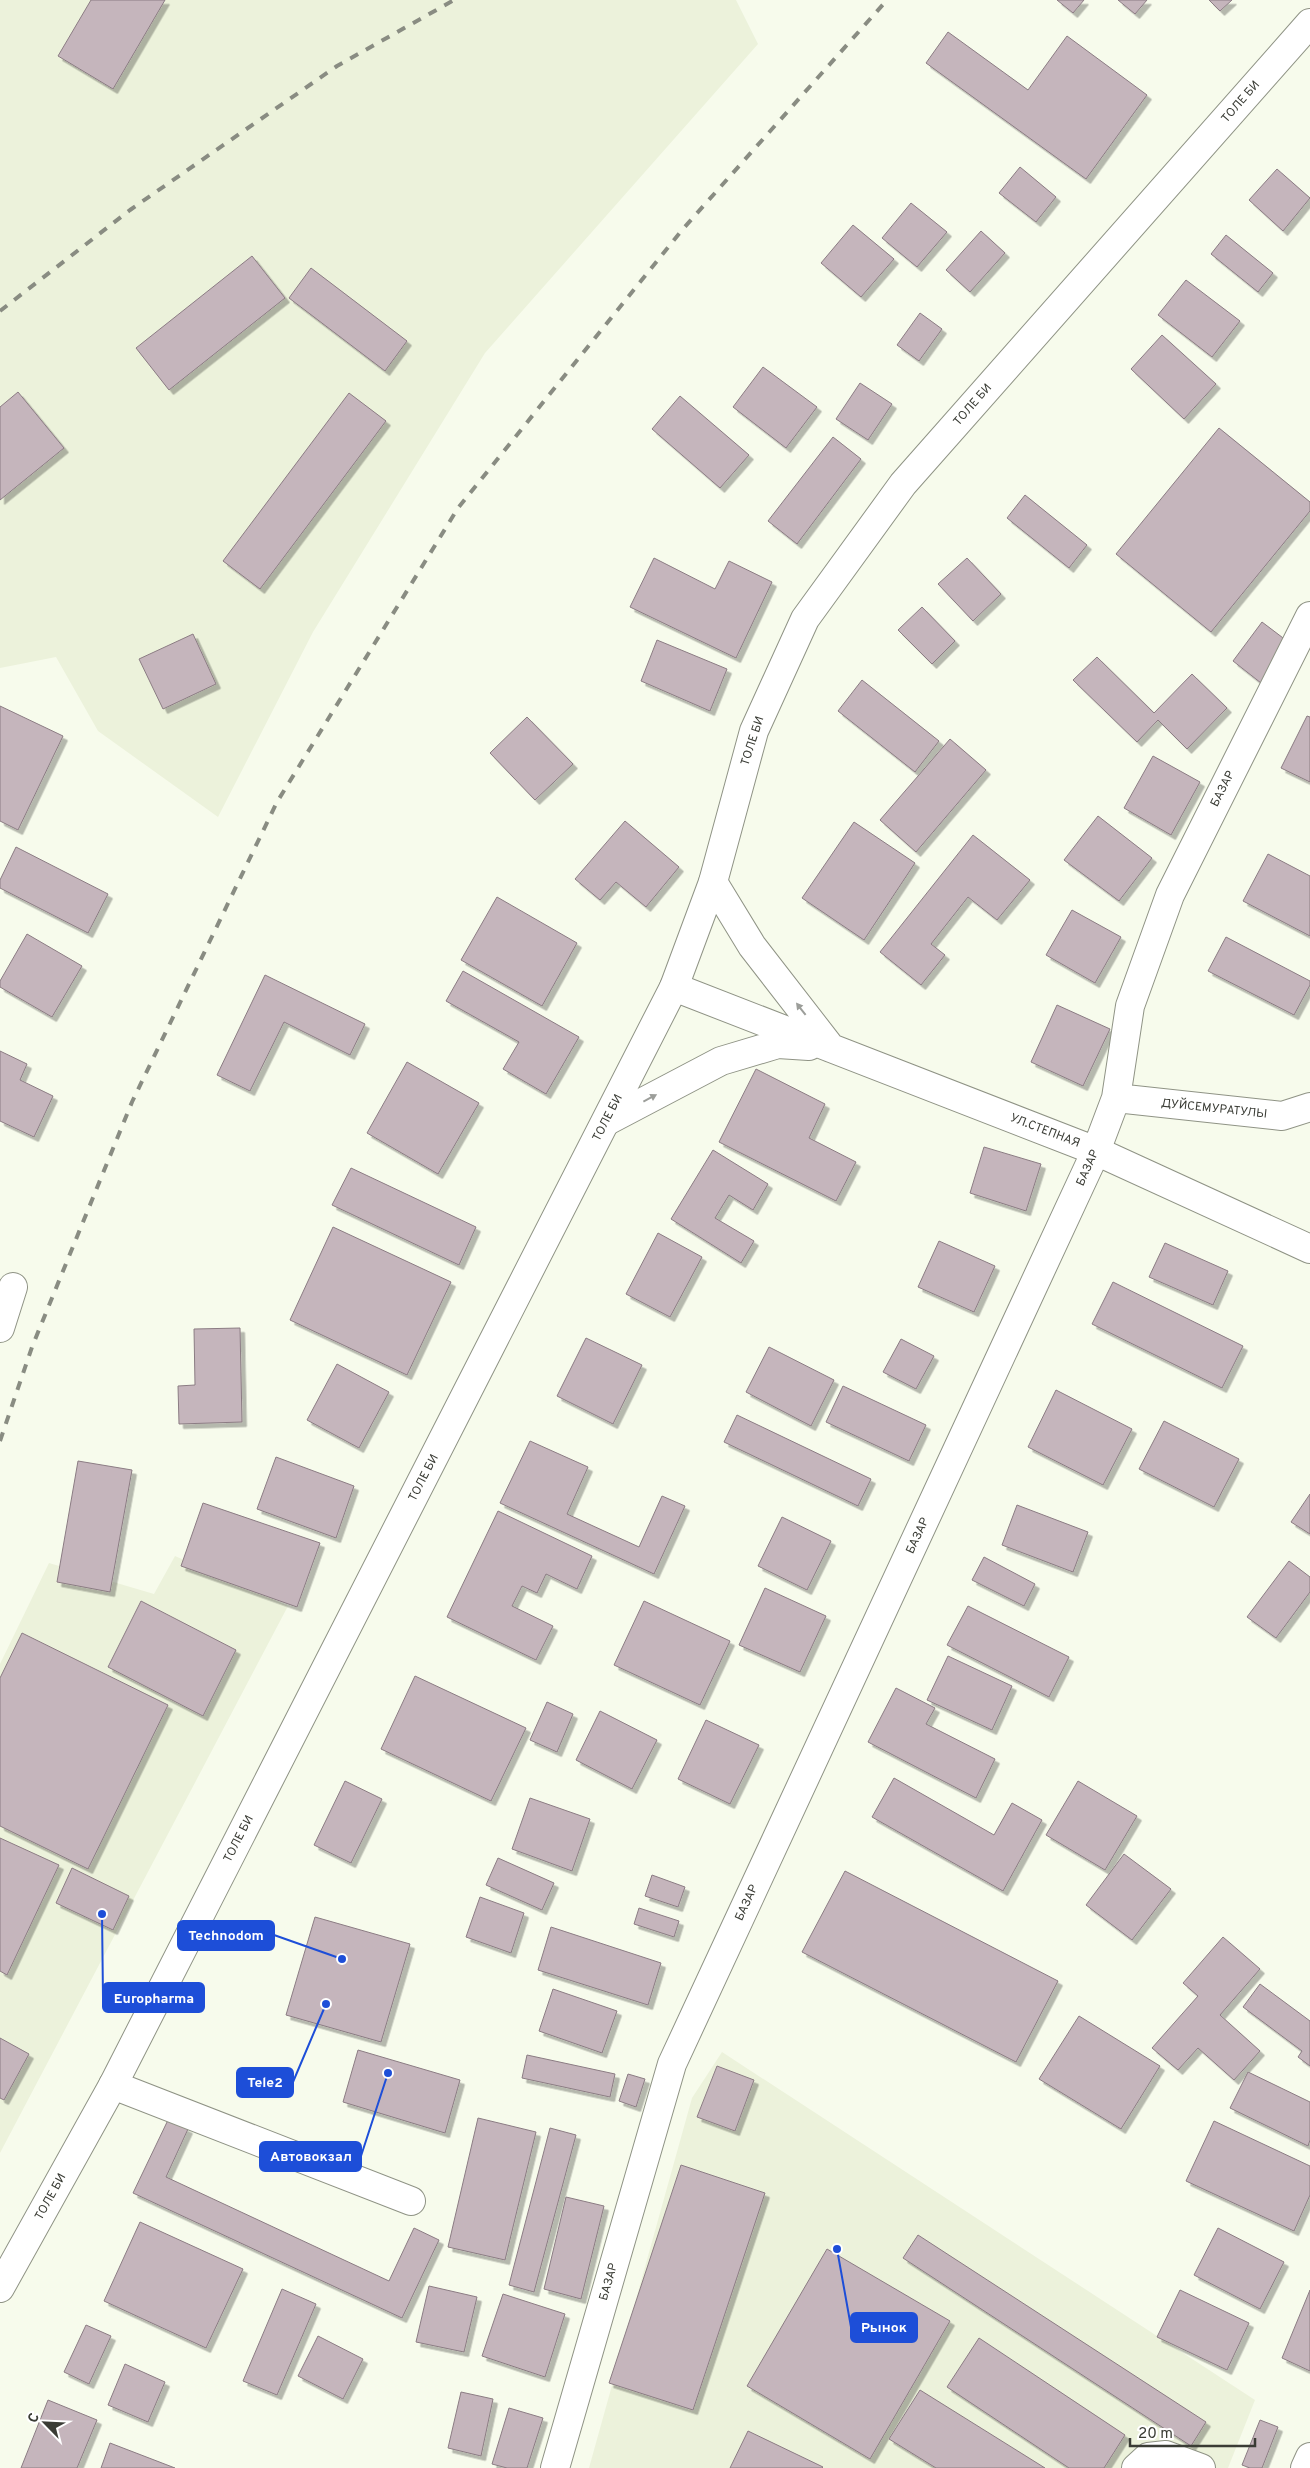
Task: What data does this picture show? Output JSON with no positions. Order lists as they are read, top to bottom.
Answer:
{
  "streets": {
    "street": [
      "ТОЛЕ БИ",
      "БАЗАР",
      "ДУЙСЕМУРАТУЛЫ",
      "УЛ.СТЕПНАЯ"
    ]
  },
  "crossings": [
    ["ТОЛЕ БИ", "УЛ.СТЕПНАЯ"],
    ["БАЗАР", "ДУЙСЕМУРАТУЛЫ"],
    ["БАЗАР", "УЛ.СТЕПНАЯ"]
  ],
  "places": [
    "Europharma",
    "Technodom",
    "Tele2",
    "Автовокзал",
    "Рынок"
  ],
  "scale_bar": "20 m",
  "north": "top left"
}
